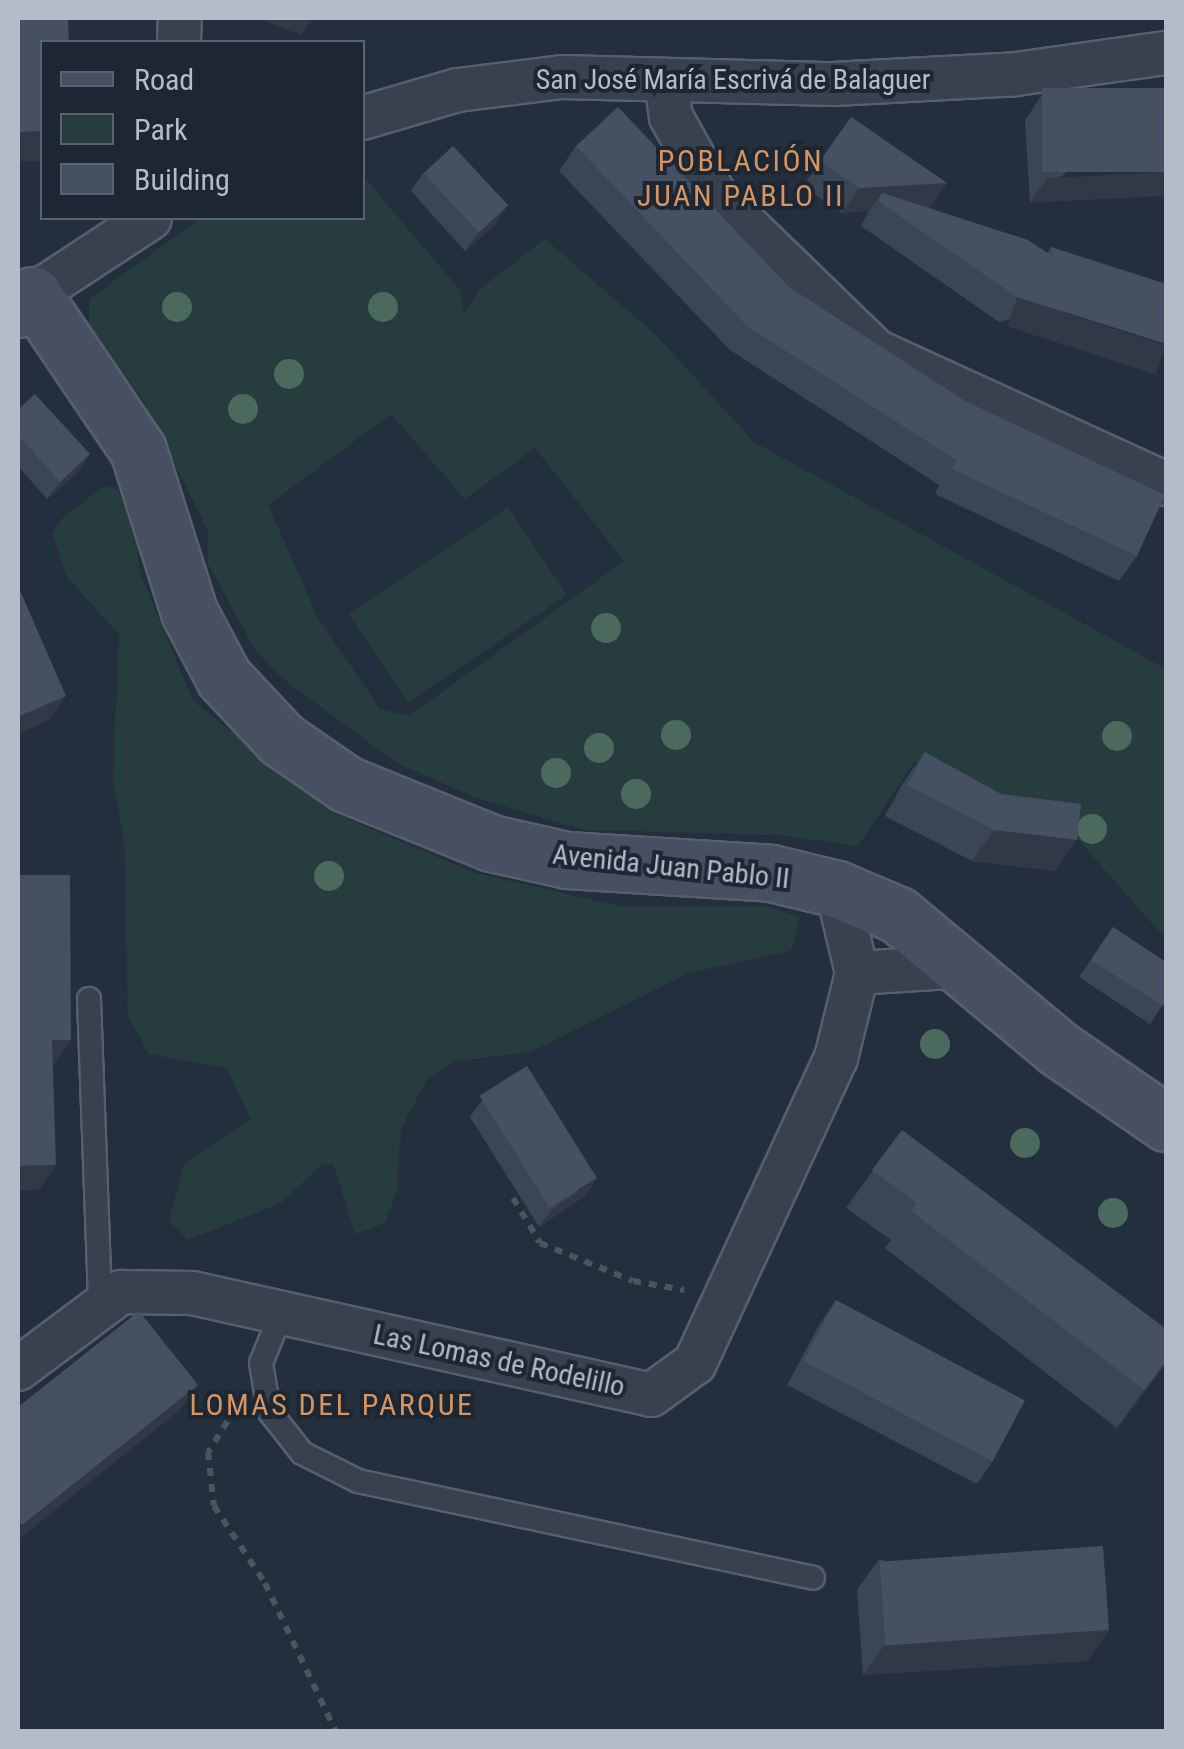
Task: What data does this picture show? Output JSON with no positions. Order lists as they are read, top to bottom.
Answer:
{
  "streets": {
    "street": ["San José María Escrivá de Balaguer", "Avenida Juan Pablo II", "Las Lomas de Rodelillo"]
  },
  "crossings": [
    ["Avenida Juan Pablo II", "Las Lomas de Rodelillo"]
  ],
  "districts": ["POBLACIÓN JUAN PABLO II", "LOMAS DEL PARQUE"],
  "legend": ["Road", "Park", "Building"]
}
